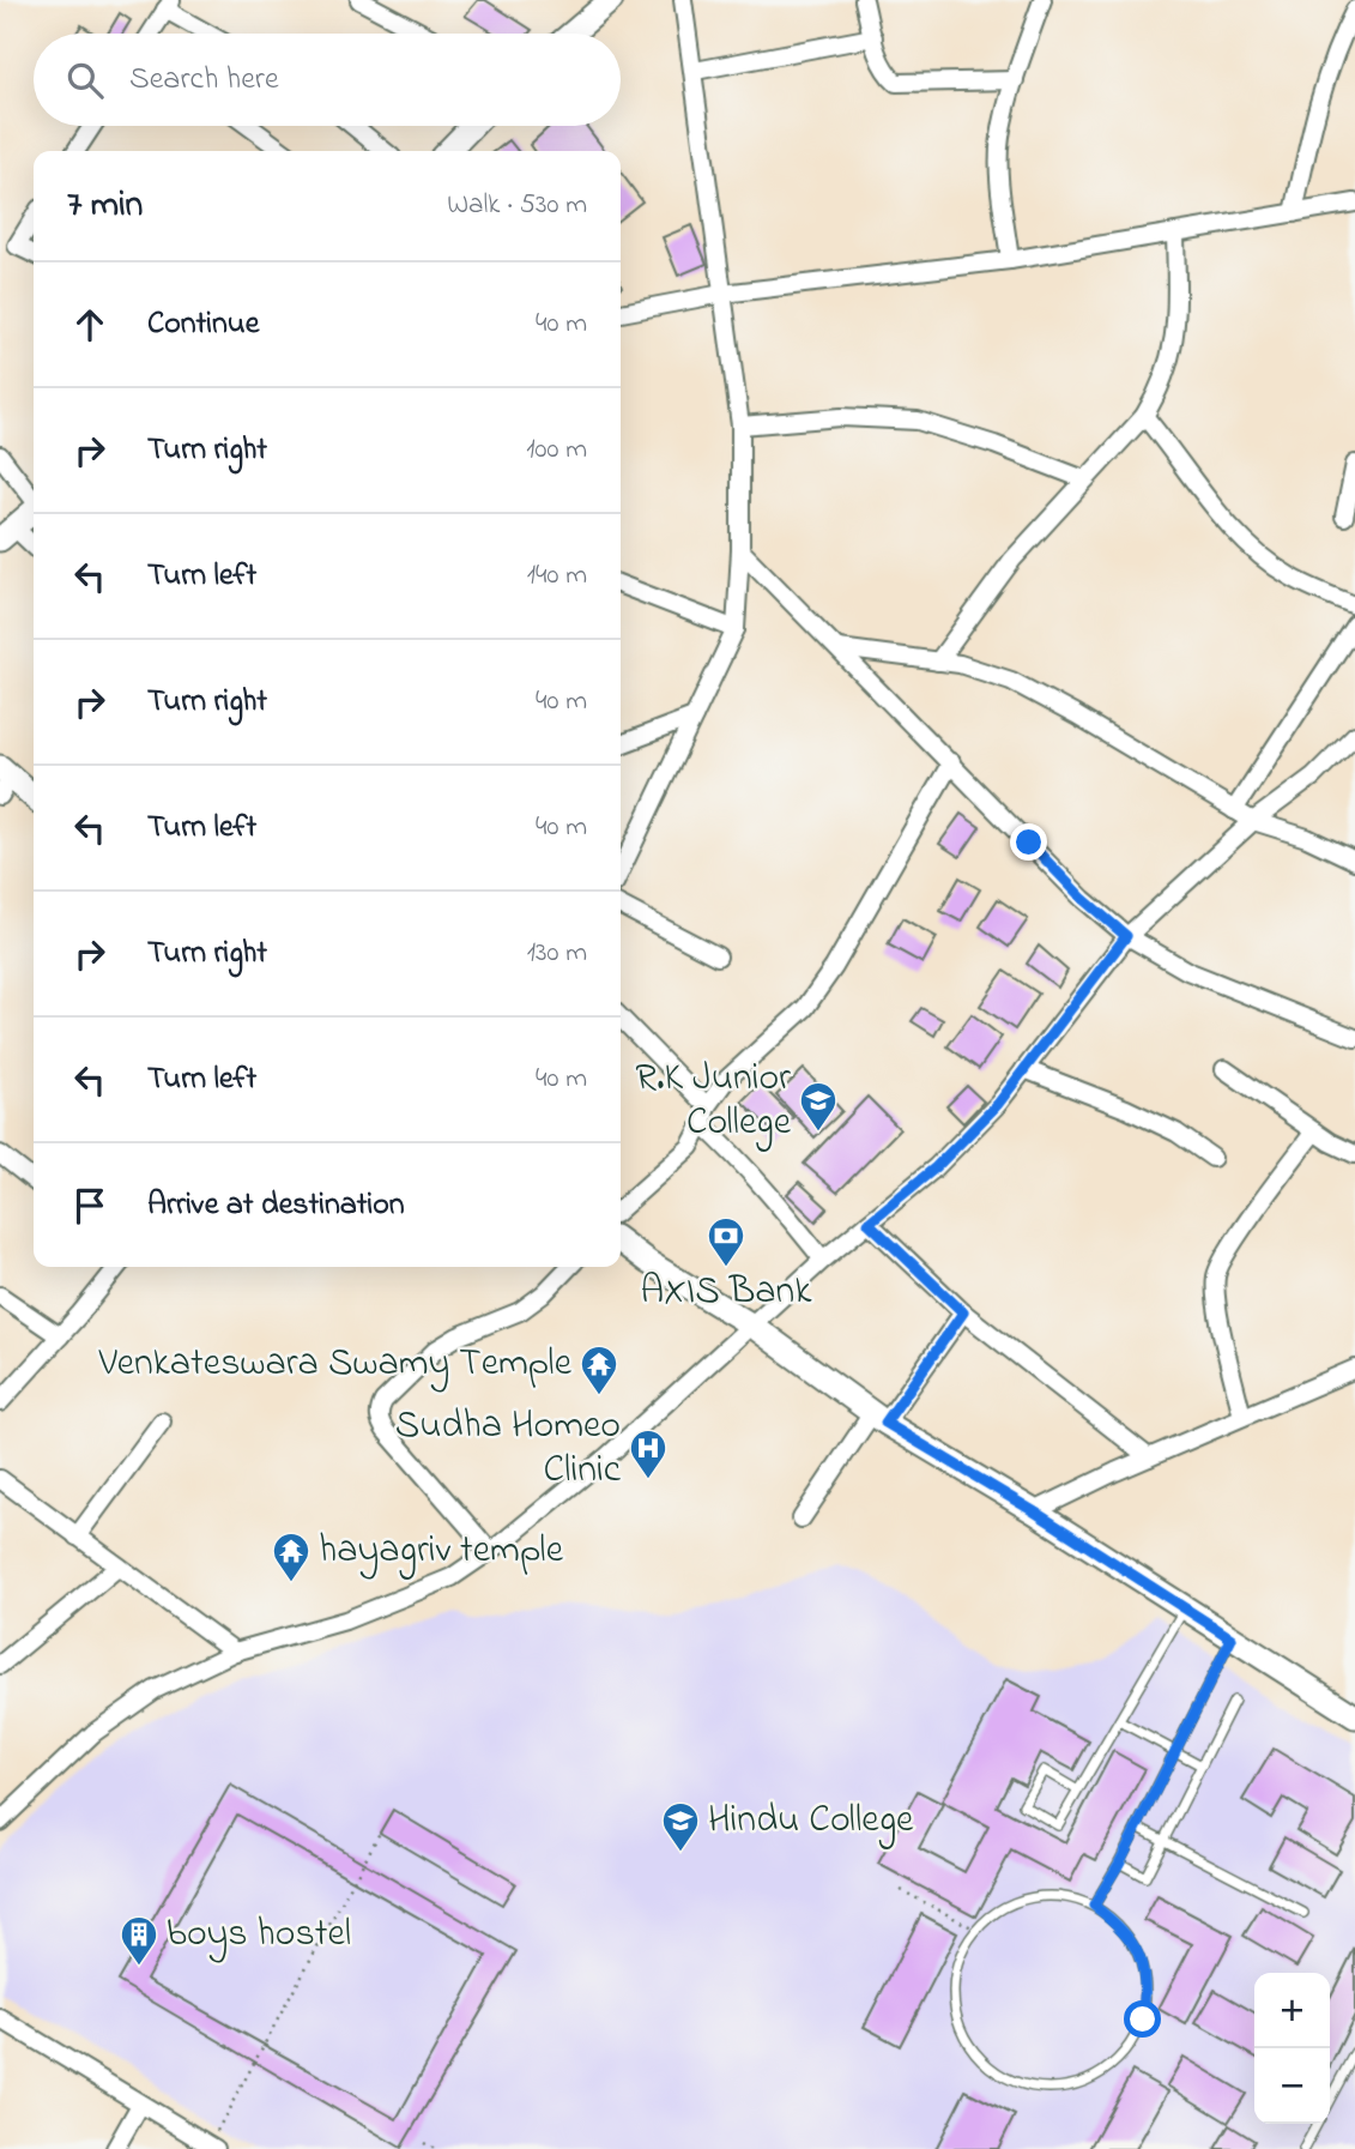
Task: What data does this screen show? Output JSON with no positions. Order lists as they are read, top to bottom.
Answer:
{
  "places": {
    "school or university": ["R.K Junior College", "Hindu College"],
    "bank": ["AXIS Bank"],
    "temple": ["Venkateswara Swamy Temple", "hayagriv temple"],
    "hospital": ["Sudha Homeo Clinic"],
    "building": ["boys hostel"]
  },
  "page": {
    "search": "Search here",
    "heading": ["7 min", "Walk · 530 m"],
    "list": [
      ["Continue", "40 m"],
      ["Turn right", "100 m"],
      ["Turn left", "140 m"],
      ["Turn right", "40 m"],
      ["Turn left", "40 m"],
      ["Turn right", "130 m"],
      ["Turn left", "40 m"],
      "Arrive at destination"
    ],
    "map_buttons": ["+", "−"]
  }
}
